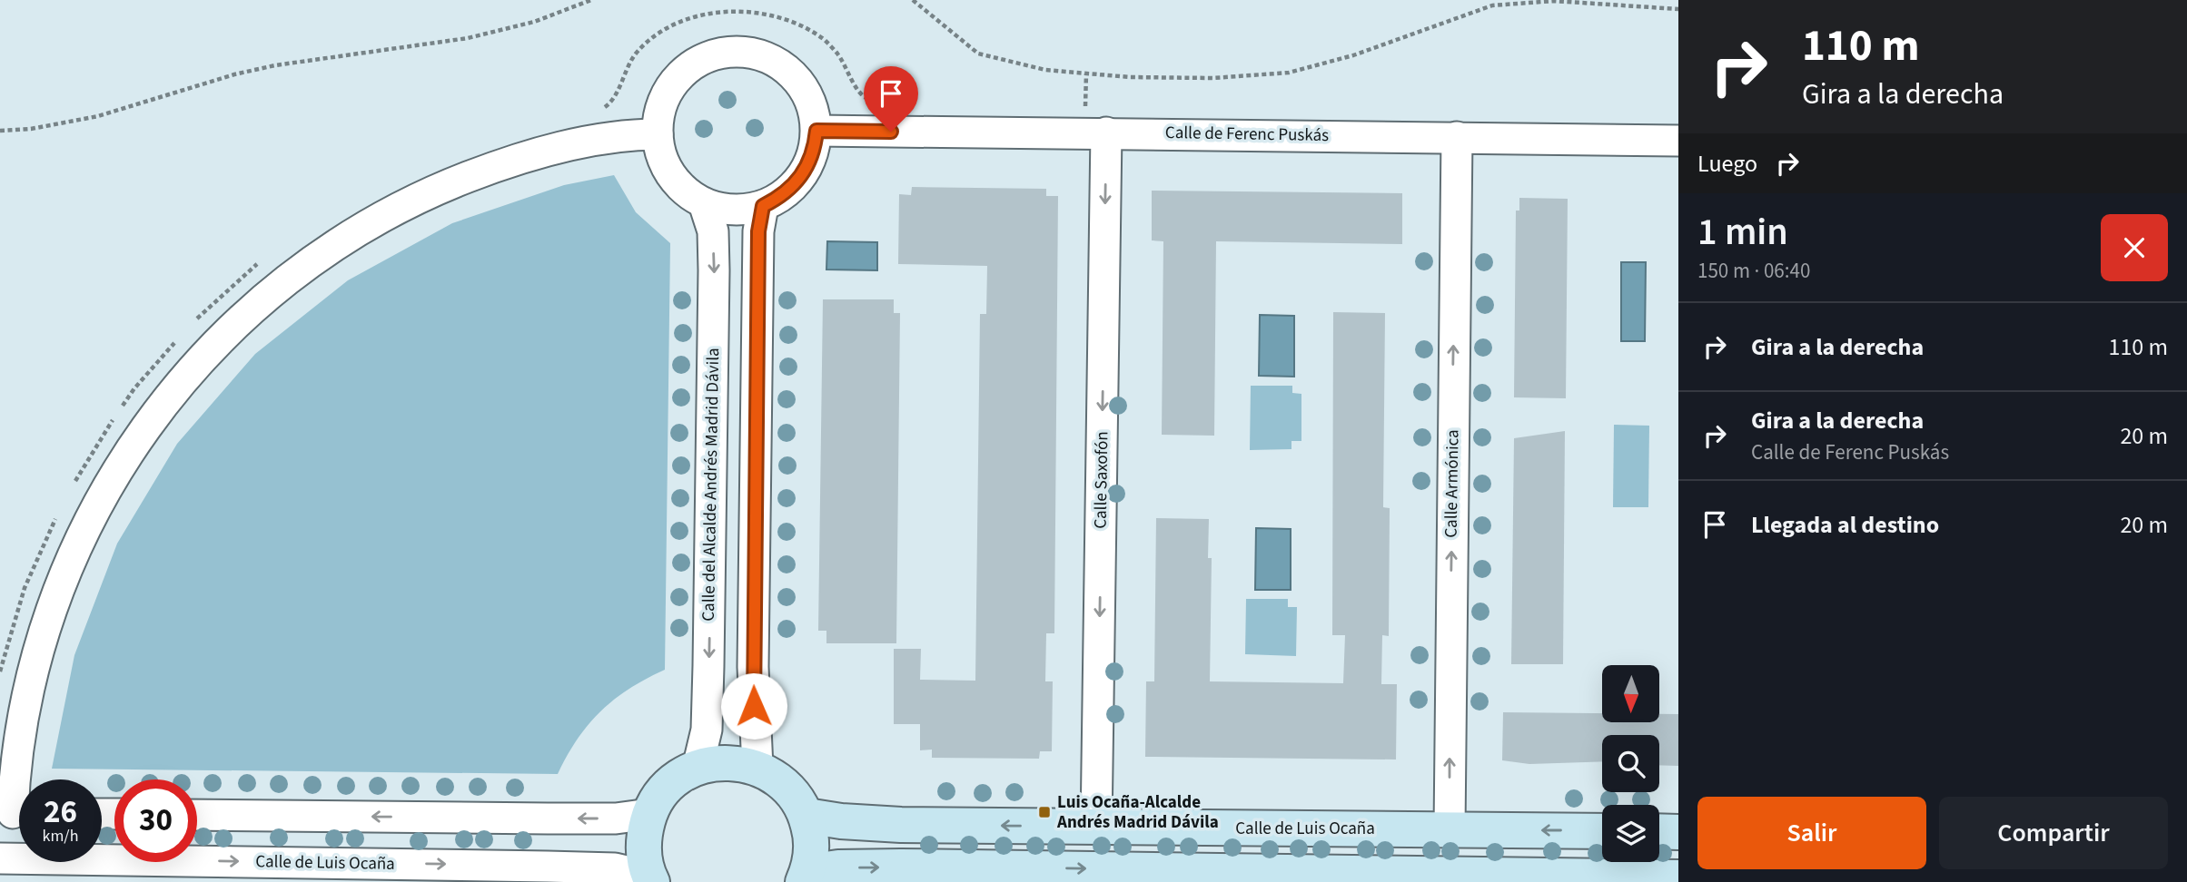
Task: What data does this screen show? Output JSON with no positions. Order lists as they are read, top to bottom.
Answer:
{
  "streets": {
    "main road": ["Calle de Luis Ocaña"],
    "street": [
      "Calle de Ferenc Puskás",
      "Calle Saxofón",
      "Calle Armónica",
      "Calle del Alcalde Andrés Madrid Dávila"
    ]
  },
  "crossings": [
    ["Calle de Ferenc Puskás", "Calle Saxofón"],
    ["Calle de Ferenc Puskás", "Calle Armónica"],
    ["Calle de Ferenc Puskás", "Calle del Alcalde Andrés Madrid Dávila"],
    ["Calle Saxofón", "Calle de Luis Ocaña"],
    ["Calle Armónica", "Calle de Luis Ocaña"]
  ],
  "one_way": ["Calle Saxofón", "Calle Armónica"],
  "places": {
    "transit": ["Luis Ocaña-Alcalde Andrés Madrid Dávila"]
  },
  "north": "bottom",
  "page": {
    "turn": ["110 m", "Gira a la derecha"],
    "then": "Luego",
    "heading": ["1 min", "150 m · 06:40"],
    "list": [
      {
        "name": "Gira a la derecha",
        "value": "110 m"
      },
      {
        "name": "Gira a la derecha",
        "note": "Calle de Ferenc Puskás",
        "value": "20 m"
      },
      {
        "name": "Llegada al destino",
        "value": "20 m"
      }
    ],
    "speed": "26 km/h",
    "limit": "30",
    "buttons": ["Salir", "Compartir"]
  }
}
